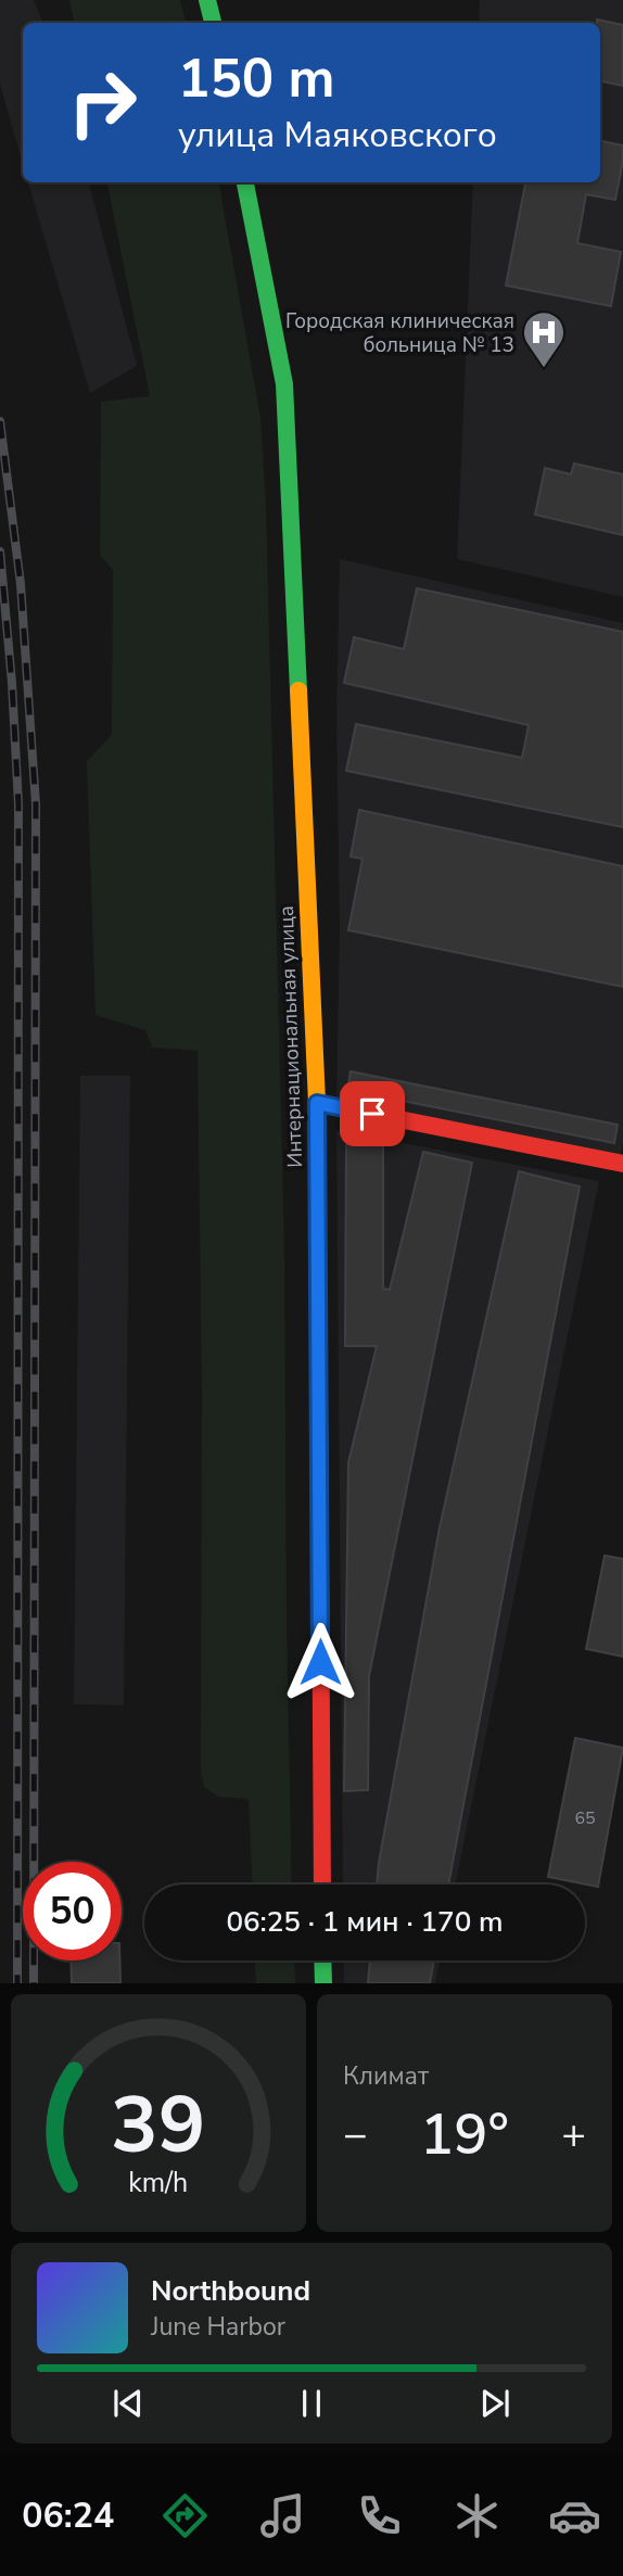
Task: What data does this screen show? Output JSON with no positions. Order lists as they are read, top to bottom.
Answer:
{
  "streets": {
    "main road": ["Интернациональная улица"]
  },
  "places": {
    "hospital": ["Городская клиническая больница № 13"]
  },
  "house_numbers": ["65"],
  "page": {
    "turn": ["150 m", "улица Маяковского"],
    "limit": "50",
    "trip": "06:25 · 1 мин · 170 m",
    "tile": "Климат",
    "heat": ["−", "19°", "+"],
    "song": ["Northbound", "June Harbor"],
    "tabs": "06:24",
    "gauge": ["39", "km/h"]
  }
}
